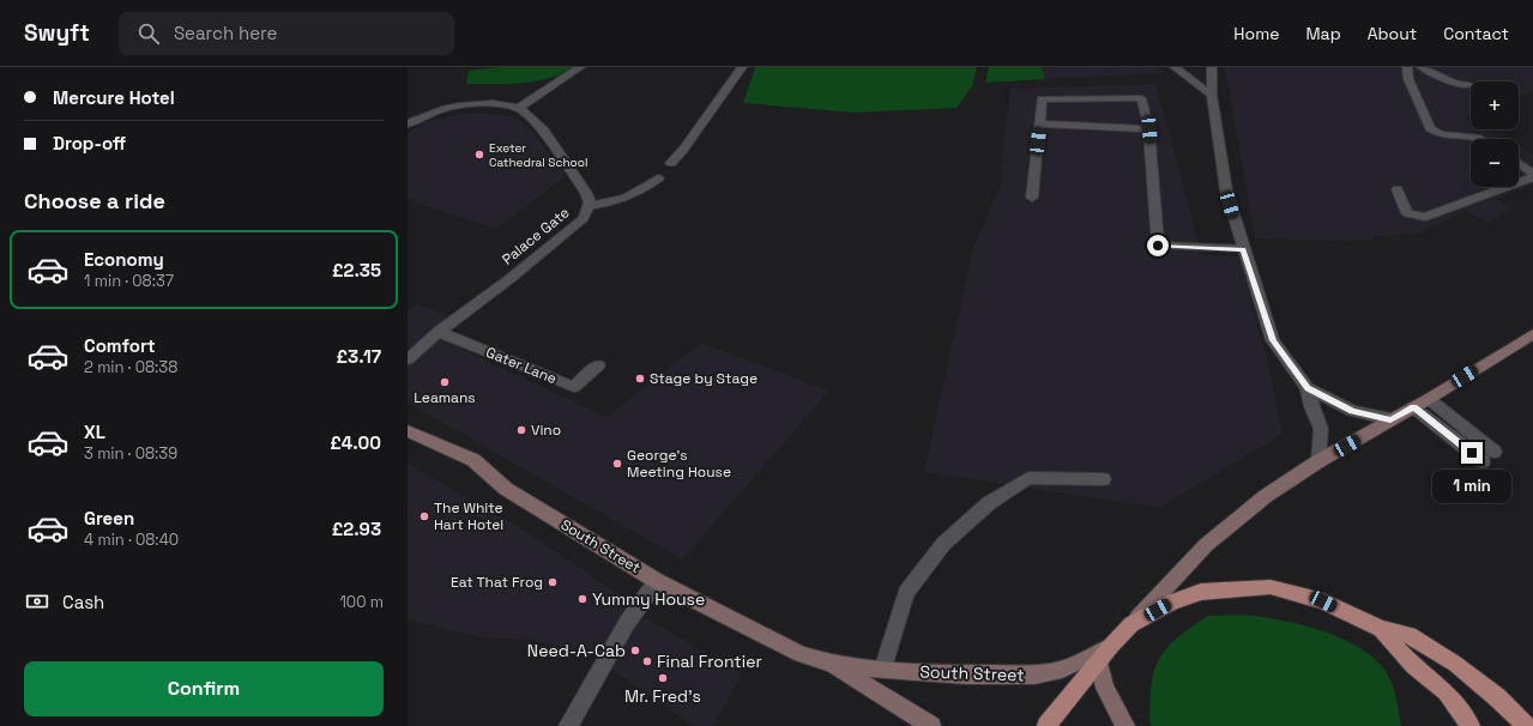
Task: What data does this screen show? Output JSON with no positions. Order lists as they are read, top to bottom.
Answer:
{
  "streets": {
    "street": ["Palace Gate", "Gater Lane", "South Street"]
  },
  "crossings": [
    ["Palace Gate", "Gater Lane"]
  ],
  "places": [
    "Exeter Cathedral School",
    "Stage by Stage",
    "Leamans",
    "Vino",
    "George's Meeting House",
    "The White Hart Hotel",
    "Eat That Frog",
    "Yummy House",
    "Need-A-Cab",
    "Final Frontier",
    "Mr. Fred's"
  ],
  "page": {
    "header": "Swyft",
    "search": "Search here",
    "nav": [
      "Home",
      "Map",
      "About",
      "Contact"
    ],
    "banner": ["Mercure Hotel", "Drop-off"],
    "map_buttons": ["+", "−"],
    "heading": "Choose a ride",
    "list": [
      {
        "name": "Economy",
        "note": "1 min · 08:37",
        "value": "£2.35"
      },
      {
        "name": "Comfort",
        "note": "2 min · 08:38",
        "value": "£3.17"
      },
      {
        "name": "XL",
        "note": "3 min · 08:39",
        "value": "£4.00"
      },
      {
        "name": "Green",
        "note": "4 min · 08:40",
        "value": "£2.93"
      }
    ],
    "bubble": "1 min",
    "pay": ["Cash", "100 m"],
    "buttons": "Confirm"
  }
}
